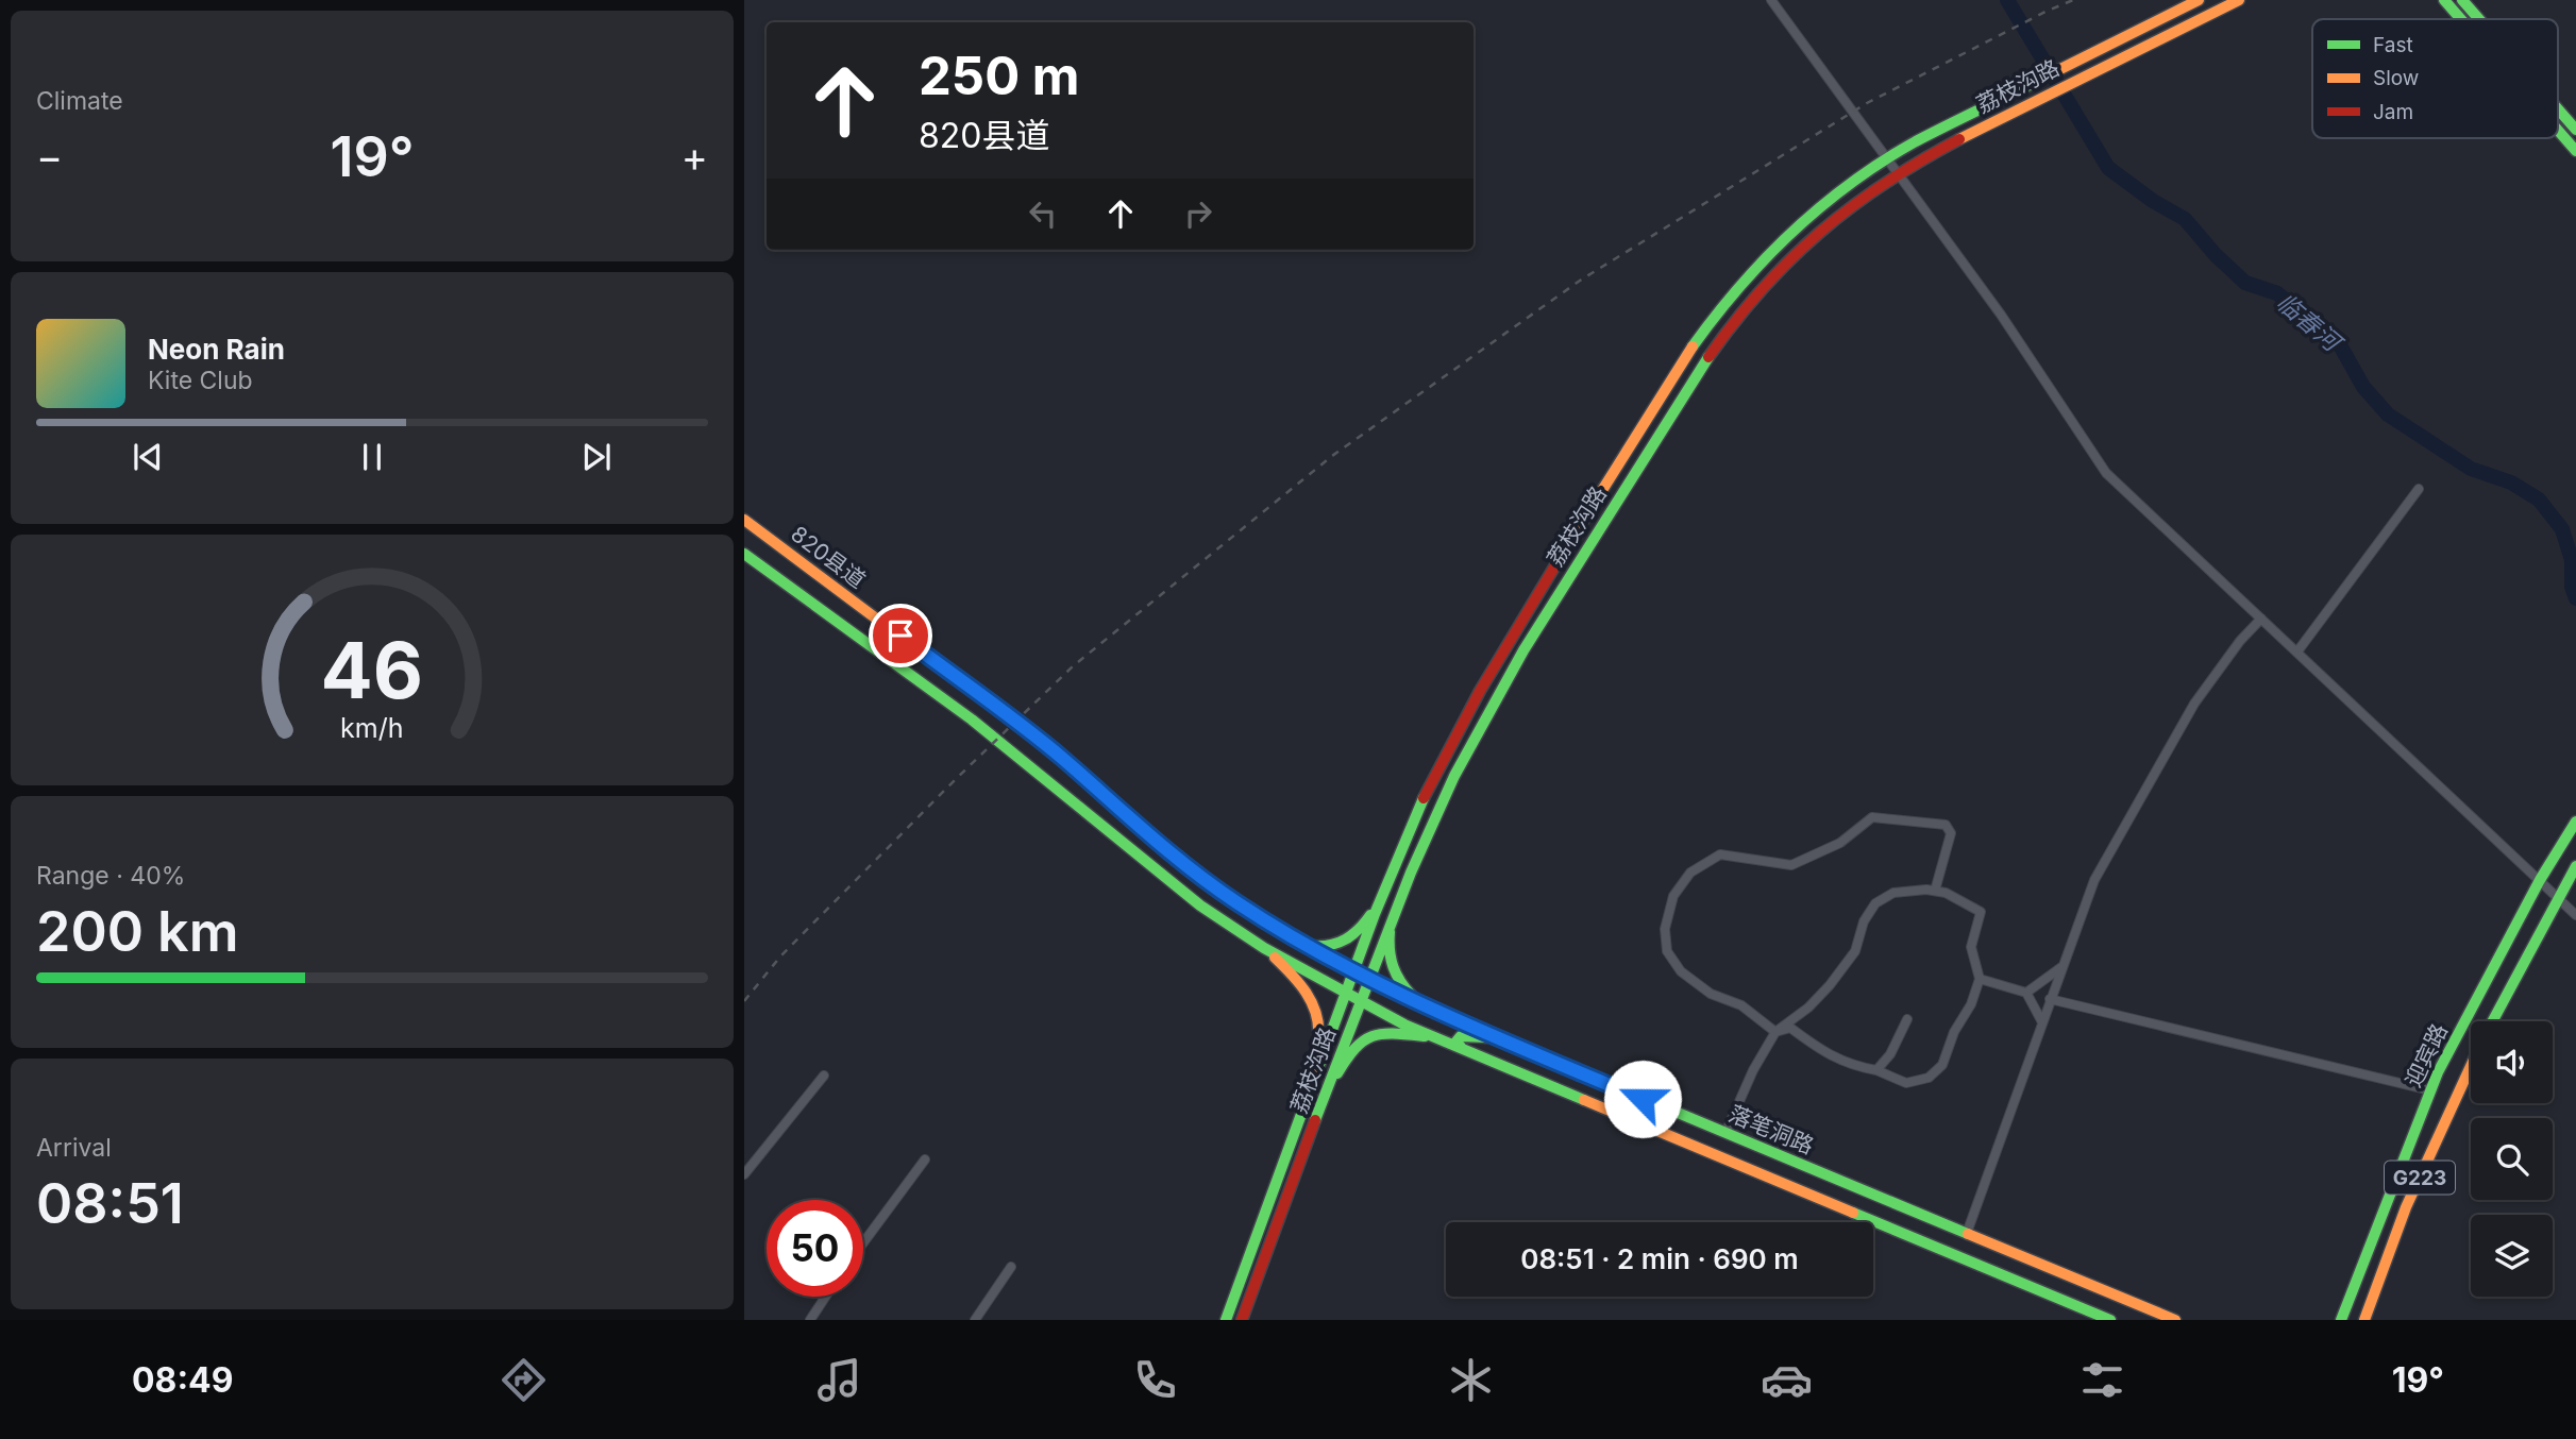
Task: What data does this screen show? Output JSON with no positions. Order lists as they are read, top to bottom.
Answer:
{
  "streets": {
    "main road": [
      "荔枝沟路",
      "820县道",
      "迎宾路",
      "落笔洞路",
      "G223"
    ]
  },
  "crossings": [
    ["荔枝沟路", "820县道"],
    ["荔枝沟路", "落笔洞路"],
    ["820县道", "落笔洞路"]
  ],
  "water": ["临春河"],
  "legend": ["Fast", "Slow", "Jam"],
  "page": {
    "tile": [
      "Climate",
      ["Range · 40%", "200 km"],
      ["Arrival", "08:51"]
    ],
    "turn": ["250 m", "820县道"],
    "heat": ["−", "19°", "+"],
    "song": ["Neon Rain", "Kite Club"],
    "limit": "50",
    "trip": "08:51 · 2 min · 690 m",
    "tabs": ["08:49", "19°"],
    "gauge": ["46", "km/h"]
  }
}
